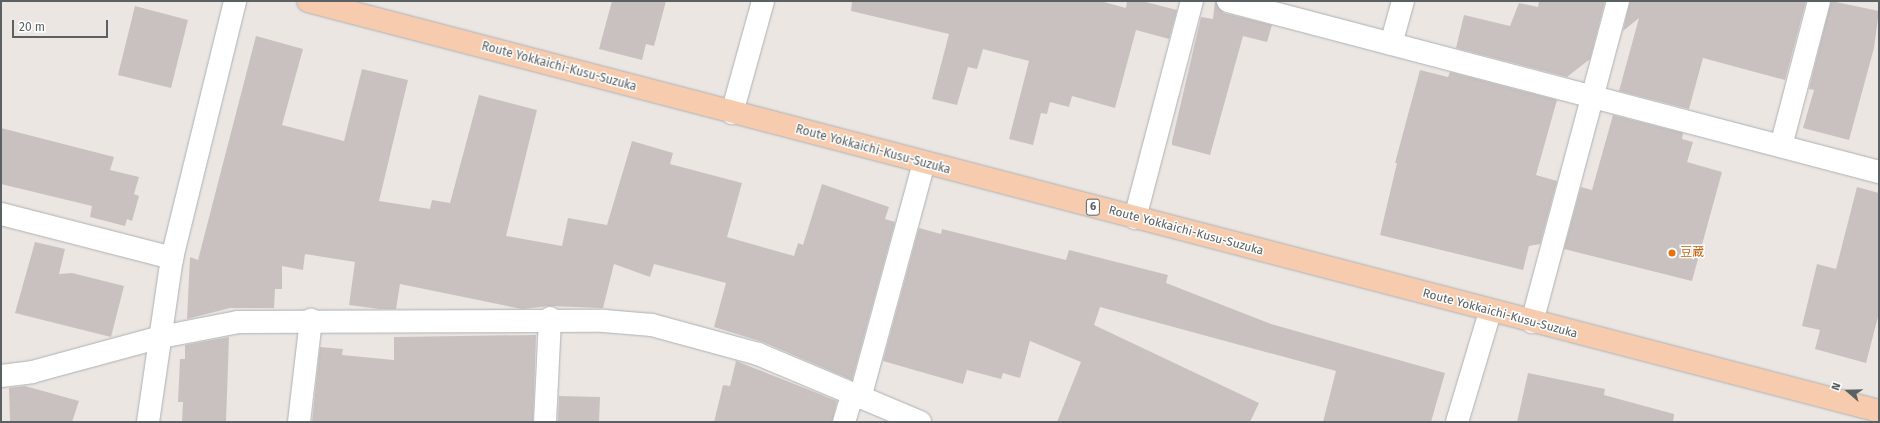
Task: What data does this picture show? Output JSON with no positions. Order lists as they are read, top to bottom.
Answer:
{
  "streets": {
    "main road": ["Route Yokkaichi-Kusu-Suzuka", "6"]
  },
  "places": ["豆蔵"],
  "scale_bar": "20 m",
  "north": "left"
}
